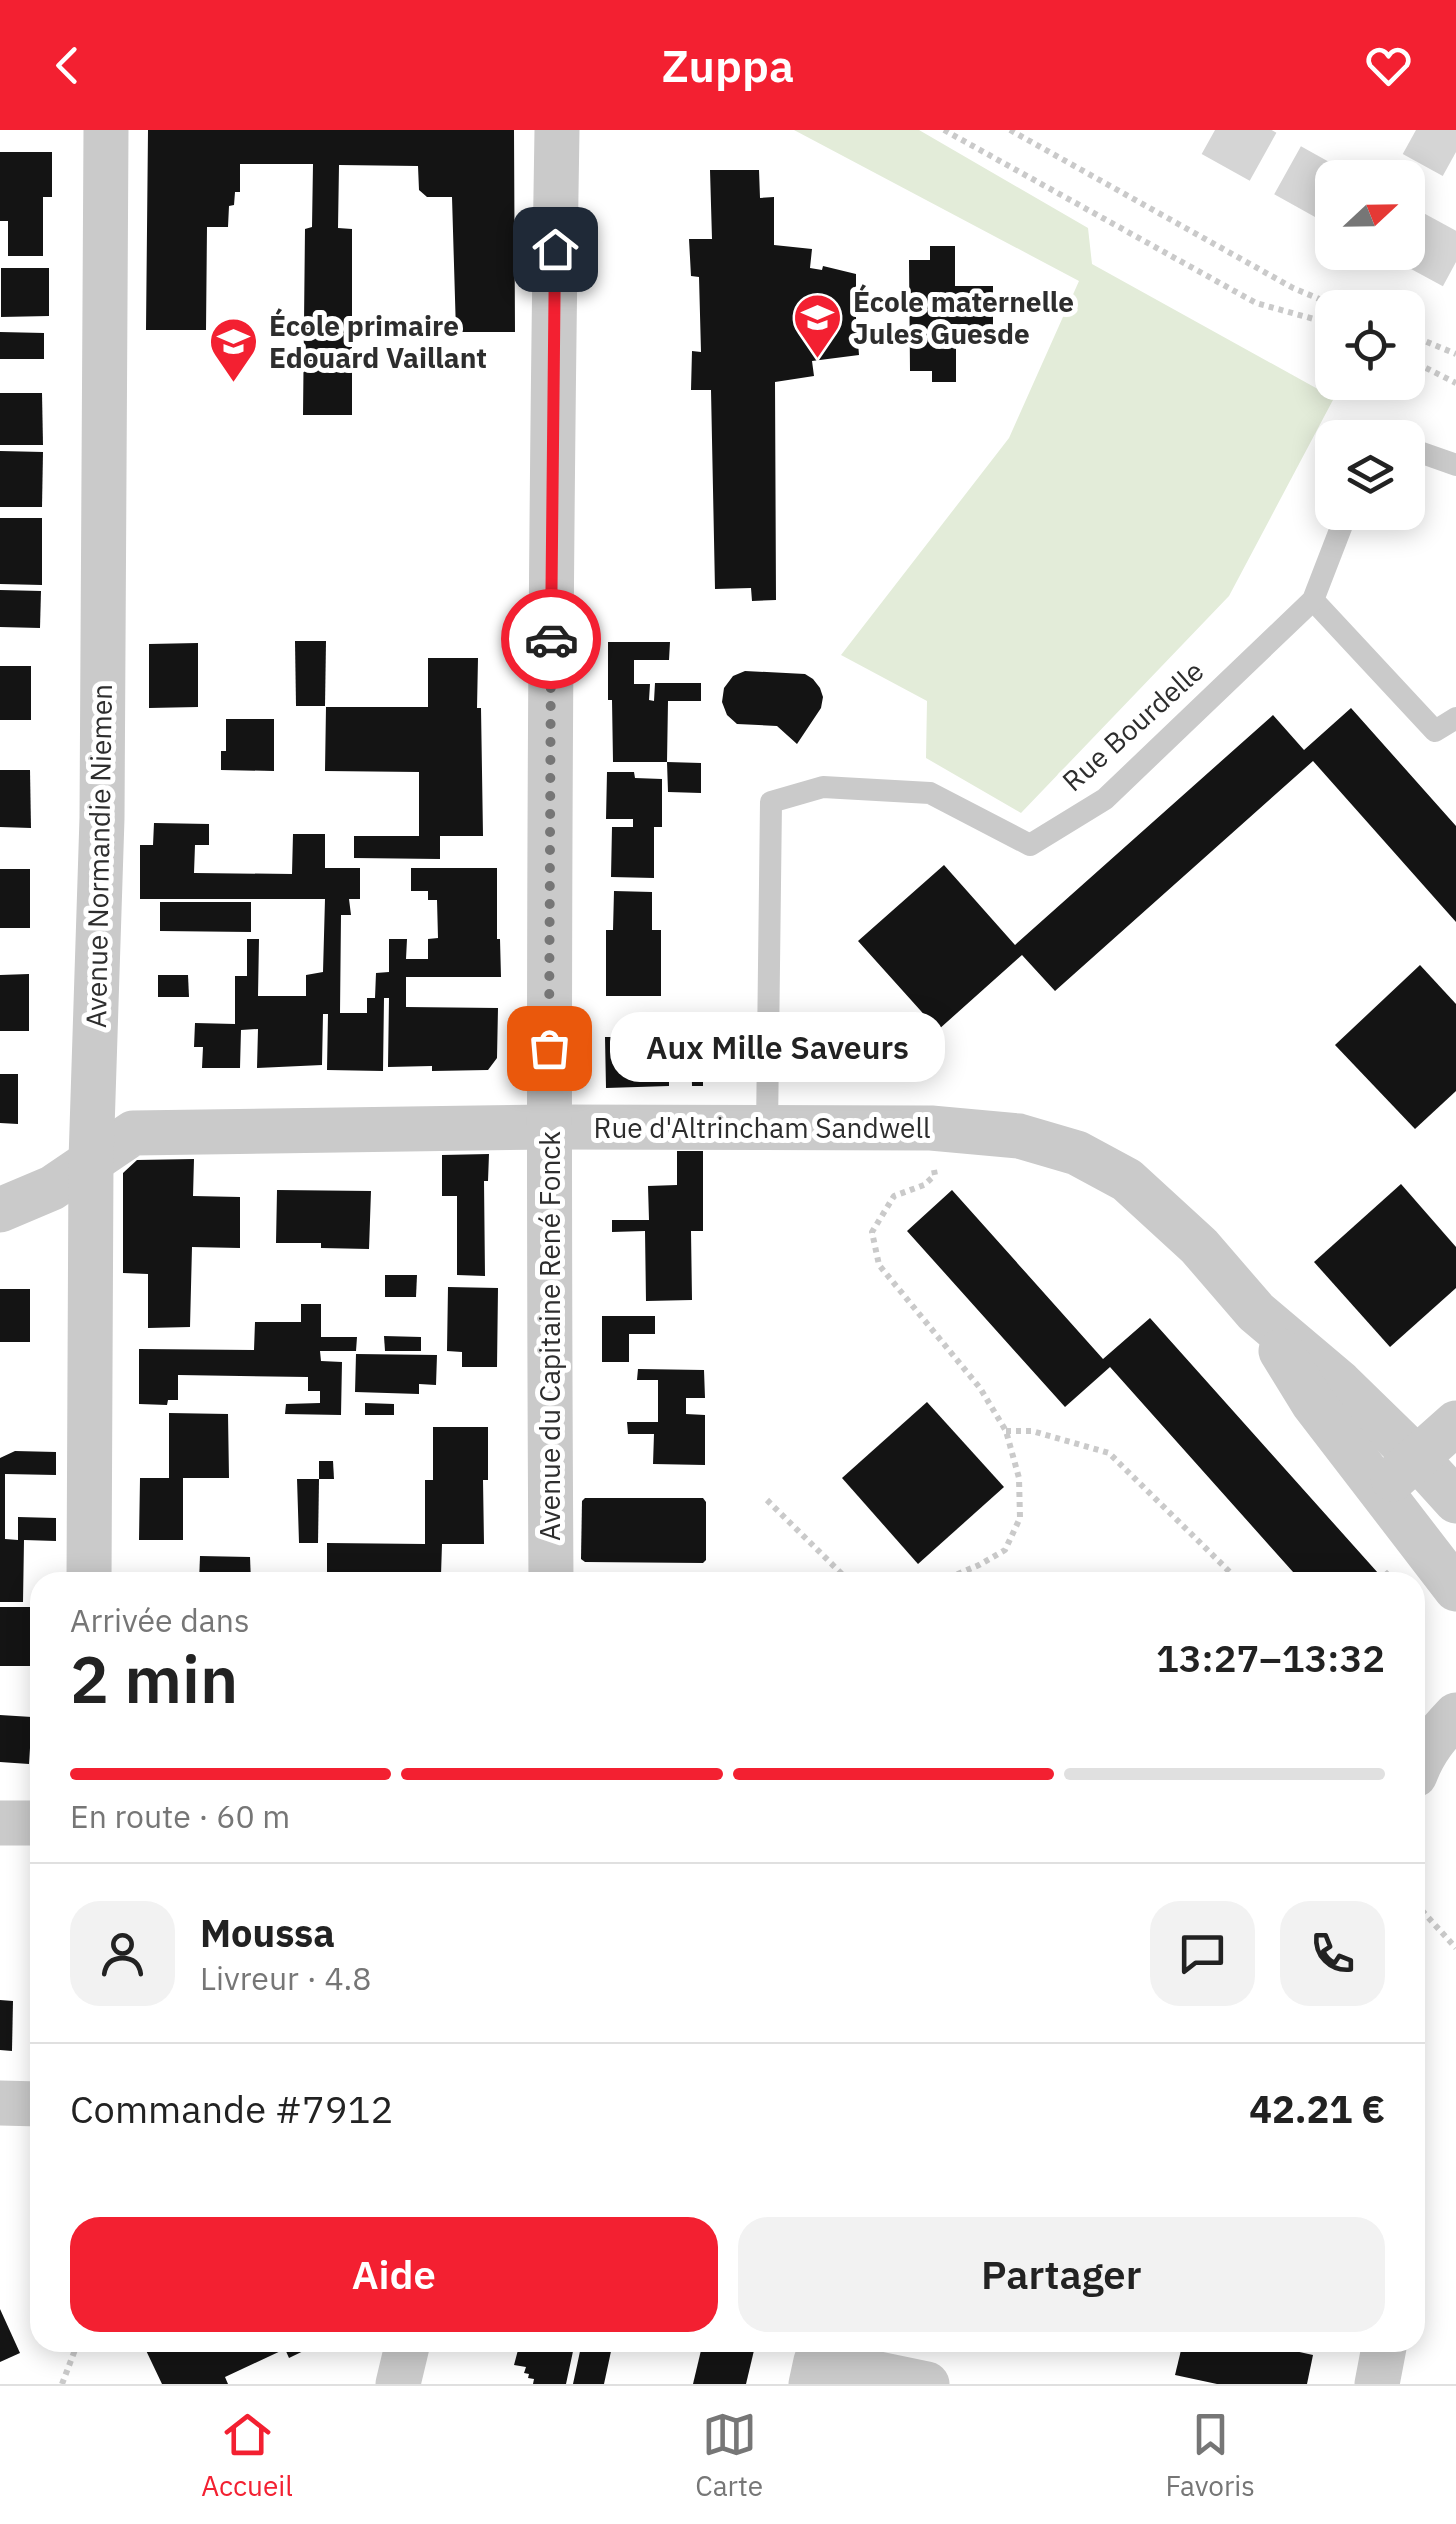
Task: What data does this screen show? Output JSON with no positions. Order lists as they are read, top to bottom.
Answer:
{
  "streets": {
    "street": ["Avenue Normandie Niemen", "Rue d'Altrincham Sandwell", "Avenue du Capitaine René Fonck"],
    "lane": ["Rue Bourdelle"]
  },
  "crossings": [
    ["Rue Bourdelle", "Rue d'Altrincham Sandwell"],
    ["Avenue Normandie Niemen", "Rue d'Altrincham Sandwell"],
    ["Rue d'Altrincham Sandwell", "Avenue du Capitaine René Fonck"]
  ],
  "places": {
    "school or university": ["École maternelle Jules Guesde", "École primaire Edouard Vaillant"],
    "other": ["Aux Mille Saveurs"]
  },
  "north": "right",
  "page": {
    "header": "Zuppa",
    "bubble": "Aux Mille Saveurs",
    "heading": ["2 min", "Arrivée dans", "13:27–13:32"],
    "panel": [
      "Moussa",
      "Livreur · 4.8",
      "Commande #7912",
      "42.21 €"
    ],
    "bar": "En route · 60 m",
    "buttons": ["Aide", "Partager"],
    "tabs": ["Accueil", "Carte", "Favoris"]
  }
}
